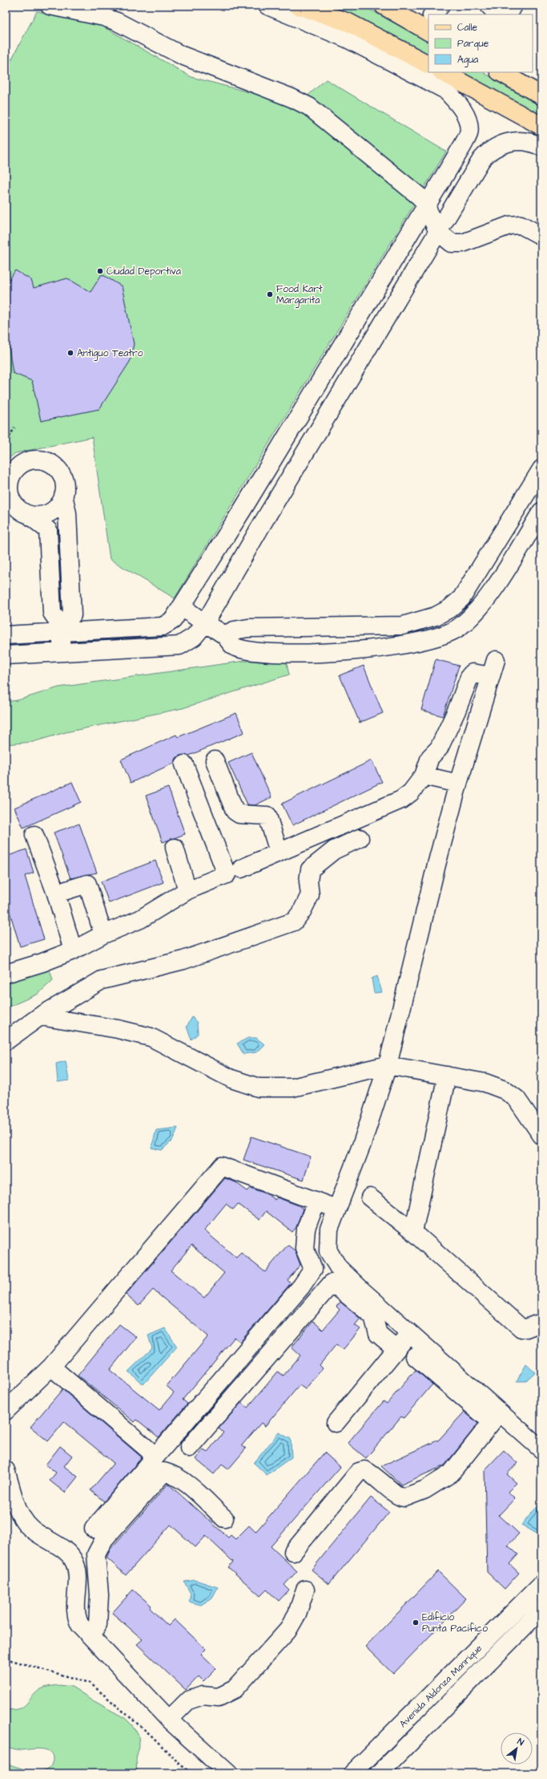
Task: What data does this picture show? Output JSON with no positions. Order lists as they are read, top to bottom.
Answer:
{
  "streets": {
    "street": ["Avenida Aldonza Manrique"]
  },
  "places": [
    "Ciudad Deportiva",
    "Food Kart Margarita",
    "Antiguo Teatro",
    "Edificio Punta Pacífico"
  ],
  "legend": ["Calle", "Parque", "Agua"],
  "north": "top right"
}
